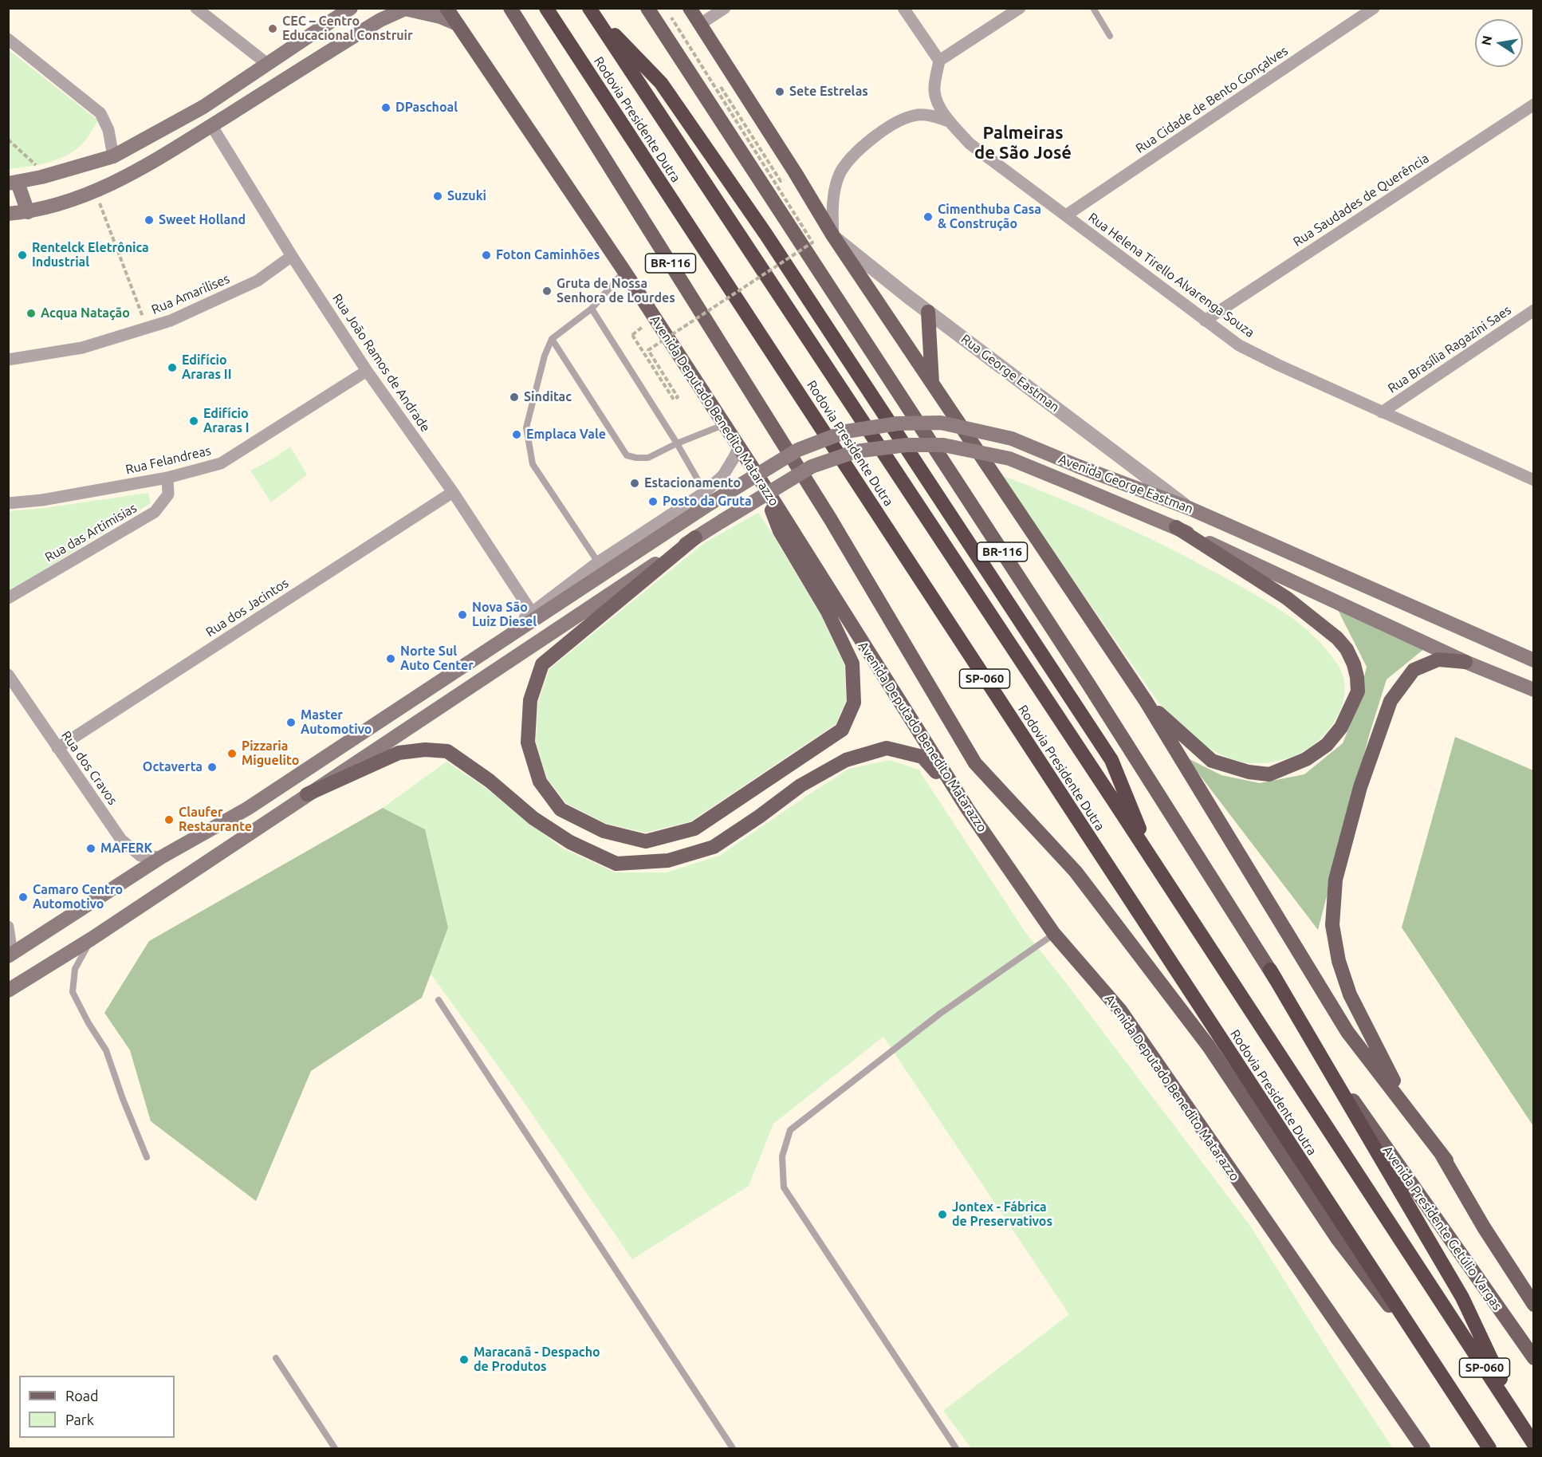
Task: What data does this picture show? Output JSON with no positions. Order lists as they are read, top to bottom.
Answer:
{
  "streets": {
    "highway": ["Rodovia Presidente Dutra", "SP-060"],
    "main road": [
      "BR-116",
      "Avenida Deputado Benedito Matarazzo",
      "Avenida George Eastman",
      "Avenida Presidente Getúlio Vargas"
    ],
    "street": [
      "Rua Cidade de Bento Gonçalves",
      "Rua Saudades de Querência",
      "Rua Helena Tirello Alvarenga Souza",
      "Rua Amarilises",
      "Rua Brasília Ragazini Saes",
      "Rua João Ramos de Andrade",
      "Rua George Eastman",
      "Rua Felandreas",
      "Rua das Artimisias",
      "Rua dos Jacintos",
      "Rua dos Cravos"
    ]
  },
  "crossings": [
    ["Rua Cidade de Bento Gonçalves", "Rua Helena Tirello Alvarenga Souza"],
    ["Rodovia Presidente Dutra", "BR-116"],
    ["Rua Saudades de Querência", "Rua Helena Tirello Alvarenga Souza"],
    ["BR-116", "Avenida Presidente Getúlio Vargas"],
    ["Rua Helena Tirello Alvarenga Souza", "Rua Brasília Ragazini Saes"],
    ["Rua Amarilises", "Rua João Ramos de Andrade"],
    ["Rua João Ramos de Andrade", "Rua Felandreas"],
    ["Rua João Ramos de Andrade", "Rua dos Jacintos"],
    ["Rua George Eastman", "Avenida George Eastman"],
    ["Rua Felandreas", "Rua das Artimisias"],
    ["Avenida George Eastman", "Rua dos Cravos"],
    ["Rua dos Jacintos", "Rua dos Cravos"]
  ],
  "districts": ["Palmeiras de São José"],
  "places": [
    "CEC – Centro Educacional Construir",
    "Sete Estrelas",
    "DPaschoal",
    "Suzuki",
    "Cimenthuba Casa & Construção",
    "Sweet Holland",
    "Rentelck Eletrônica Industrial",
    "Foton Caminhões",
    "Gruta de Nossa Senhora de Lourdes",
    "Acqua Natação",
    "Edifício Araras II",
    "Sinditac",
    "Edifício Araras I",
    "Emplaca Vale",
    "Estacionamento",
    "Posto da Gruta",
    "Nova São Luiz Diesel",
    "Norte Sul Auto Center",
    "Master Automotivo",
    "Pizzaria Miguelito",
    "Octaverta",
    "Claufer Restaurante",
    "MAFERK",
    "Camaro Centro Automotivo",
    "Jontex - Fábrica de Preservativos",
    "Maracanã - Despacho de Produtos"
  ],
  "legend": ["Road", "Park"],
  "north": "left"
}
